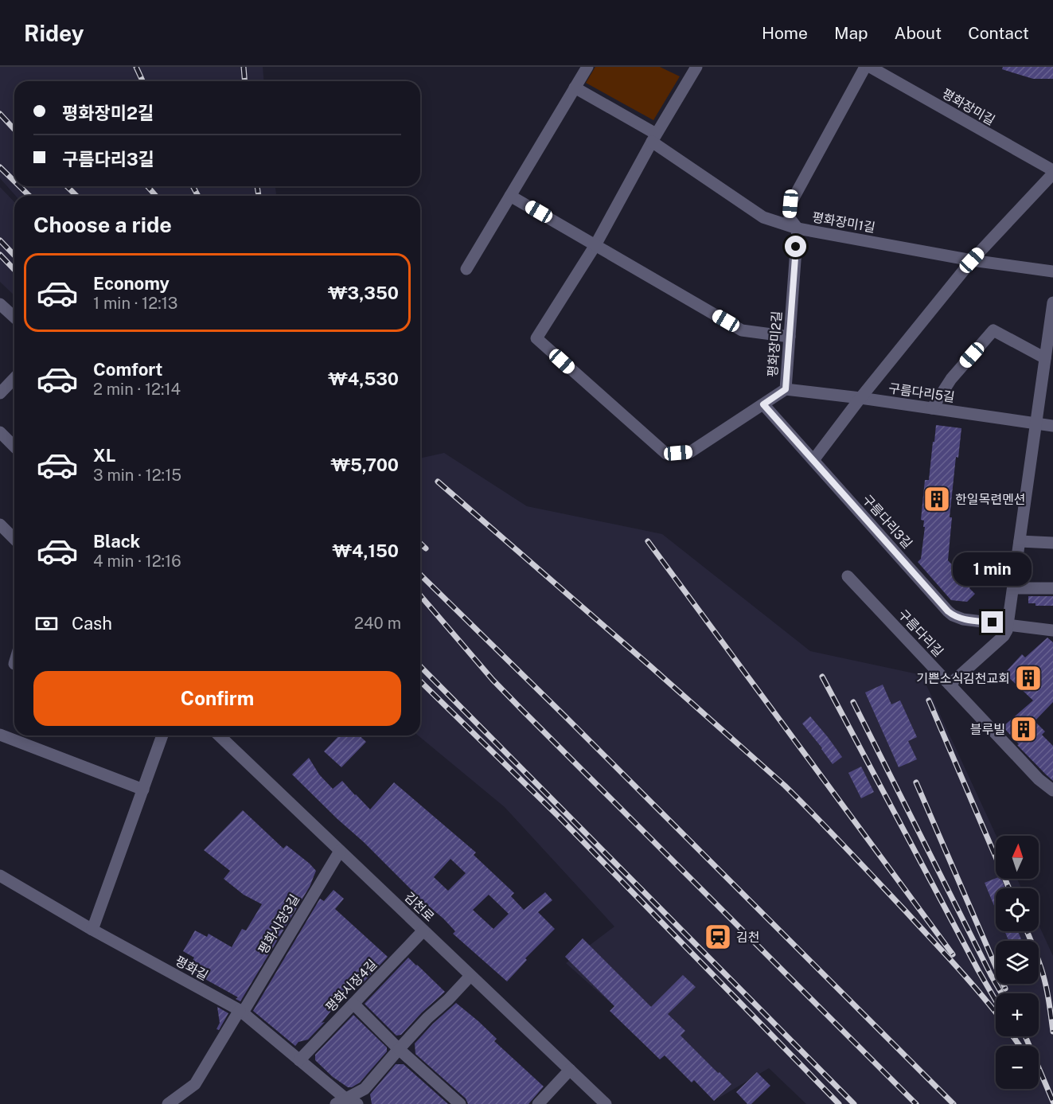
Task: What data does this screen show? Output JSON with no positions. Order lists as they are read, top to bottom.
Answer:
{
  "streets": {
    "street": [
      "평화장미길",
      "평화장미1길",
      "평화장미2길",
      "구름다리5길",
      "구름다리3길",
      "구름다리길",
      "김천로",
      "평화시장3길",
      "평화길",
      "평화시장4길"
    ]
  },
  "crossings": [
    ["평화장미1길", "평화장미2길"],
    ["평화장미2길", "구름다리5길"],
    ["평화장미2길", "구름다리3길"],
    ["김천로", "평화시장3길"],
    ["김천로", "평화시장4길"],
    ["평화시장3길", "평화길"],
    ["평화길", "평화시장4길"]
  ],
  "places": {
    "building": ["한일목련멘션", "기쁜소식김천교회", "블루빌"],
    "station": ["김천"]
  },
  "north": "top",
  "page": {
    "header": "Ridey",
    "nav": [
      "Home",
      "Map",
      "About",
      "Contact"
    ],
    "banner": ["평화장미2길", "구름다리3길"],
    "heading": "Choose a ride",
    "list": [
      {
        "name": "Economy",
        "note": "1 min · 12:13",
        "value": "₩3,350"
      },
      {
        "name": "Comfort",
        "note": "2 min · 12:14",
        "value": "₩4,530"
      },
      {
        "name": "XL",
        "note": "3 min · 12:15",
        "value": "₩5,700"
      },
      {
        "name": "Black",
        "note": "4 min · 12:16",
        "value": "₩4,150"
      }
    ],
    "bubble": "1 min",
    "pay": ["Cash", "240 m"],
    "buttons": "Confirm",
    "map_buttons": ["+", "−"]
  }
}
